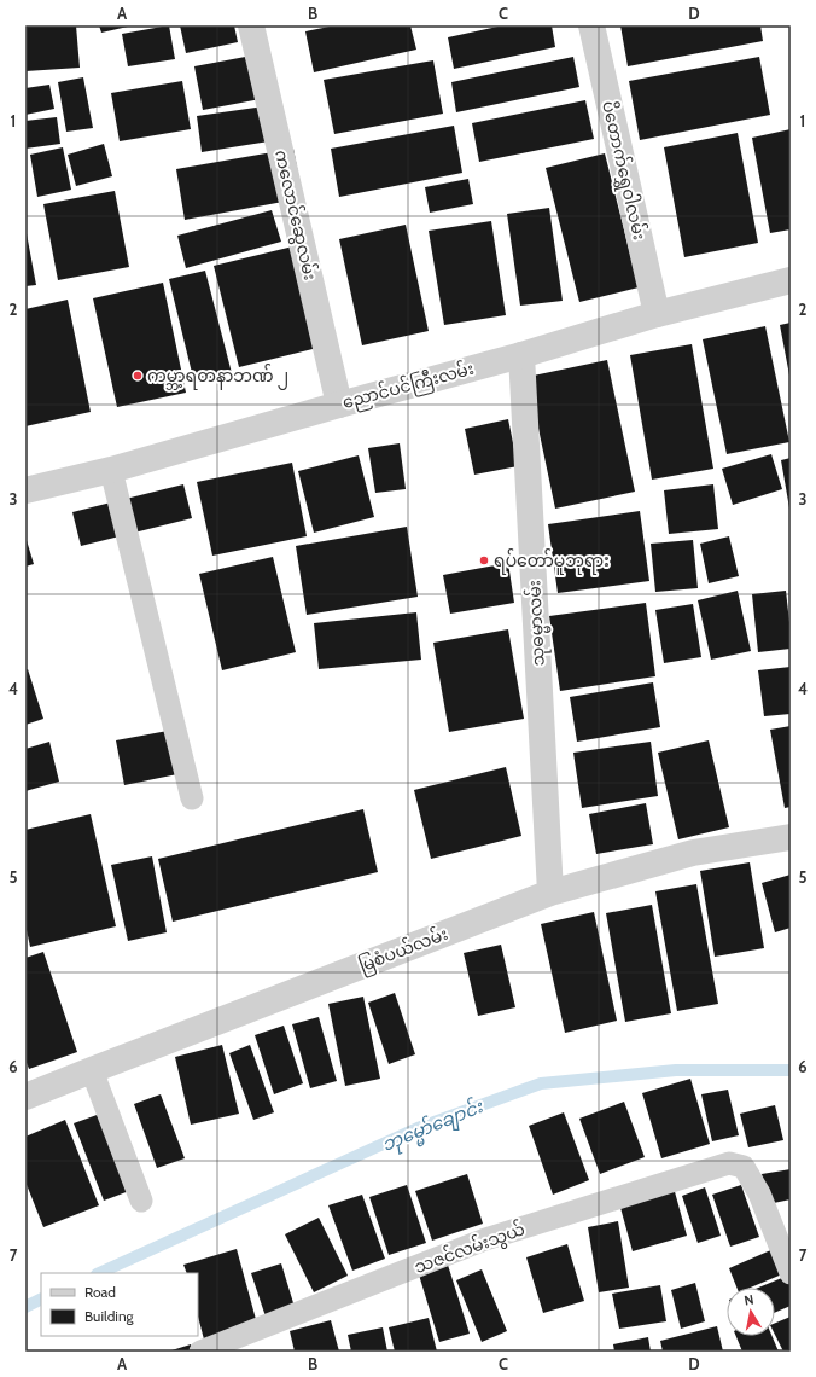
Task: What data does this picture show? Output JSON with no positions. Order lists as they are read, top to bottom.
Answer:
{
  "streets": {
    "street": [
      "ပိတောက်ရွှေဝါလမ်း",
      "ကလောင်ဆွေလမ်း",
      "ညောင်ပင်ကြီးလမ်း",
      "သုဓမ္မာလမ်း",
      "မြစံပယ်လမ်း"
    ],
    "lane": ["သဇင်လမ်းသွယ်"]
  },
  "crossings": [
    ["ပိတောက်ရွှေဝါလမ်း", "ညောင်ပင်ကြီးလမ်း"],
    ["ကလောင်ဆွေလမ်း", "ညောင်ပင်ကြီးလမ်း"],
    ["ညောင်ပင်ကြီးလမ်း", "သုဓမ္မာလမ်း"],
    ["သုဓမ္မာလမ်း", "မြစံပယ်လမ်း"]
  ],
  "water": ["ဘုမ္မော်ချောင်း"],
  "places": ["ကမ္ဘာ့ရတနာဘဏ် ၂", "ရပ်တော်မူဘုရား"],
  "legend": ["Road", "Building"],
  "north": "top",
  "grid": {
    "columns": [
      "A",
      "B",
      "C",
      "D"
    ],
    "rows": [
      "1",
      "2",
      "3",
      "4",
      "5",
      "6",
      "7"
    ]
  }
}
